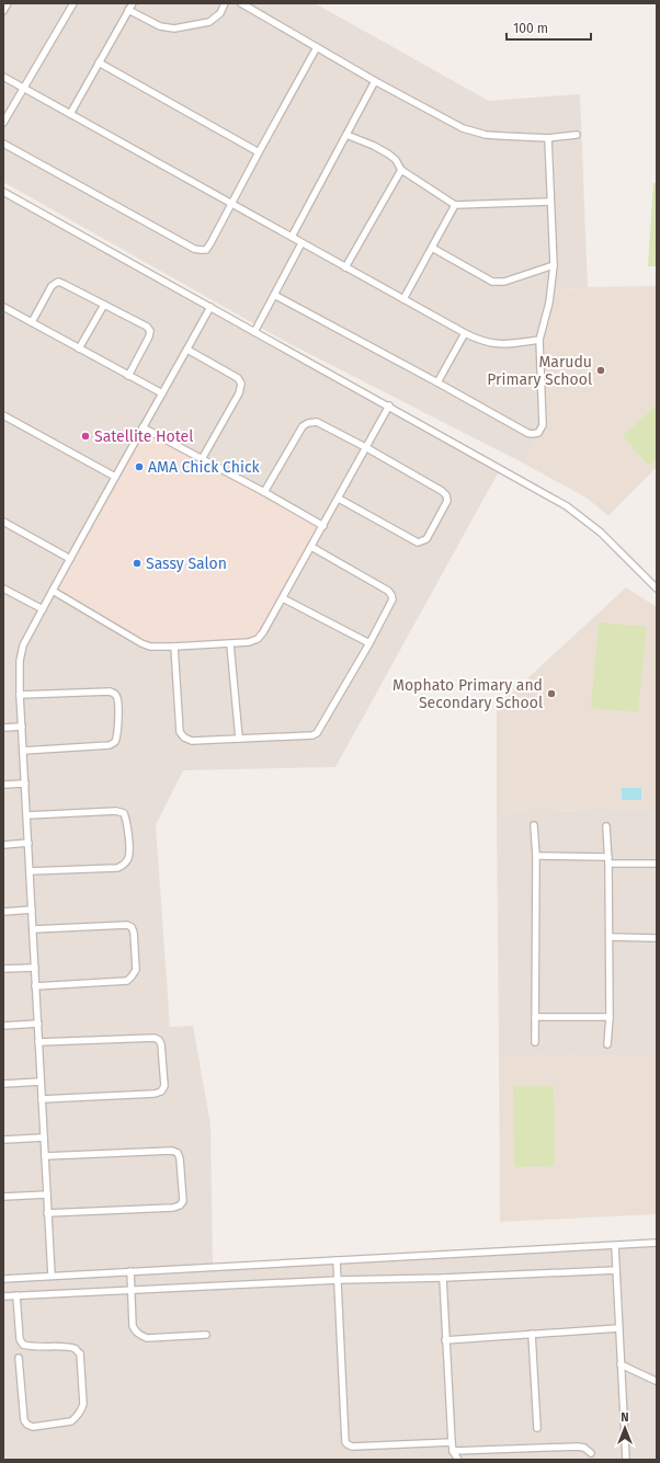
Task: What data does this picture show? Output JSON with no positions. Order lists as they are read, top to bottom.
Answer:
{
  "places": [
    "Marudu Primary School",
    "Satellite Hotel",
    "AMA Chick Chick",
    "Sassy Salon",
    "Mophato Primary and Secondary School"
  ],
  "scale_bar": "100 m",
  "north": "top"
}
